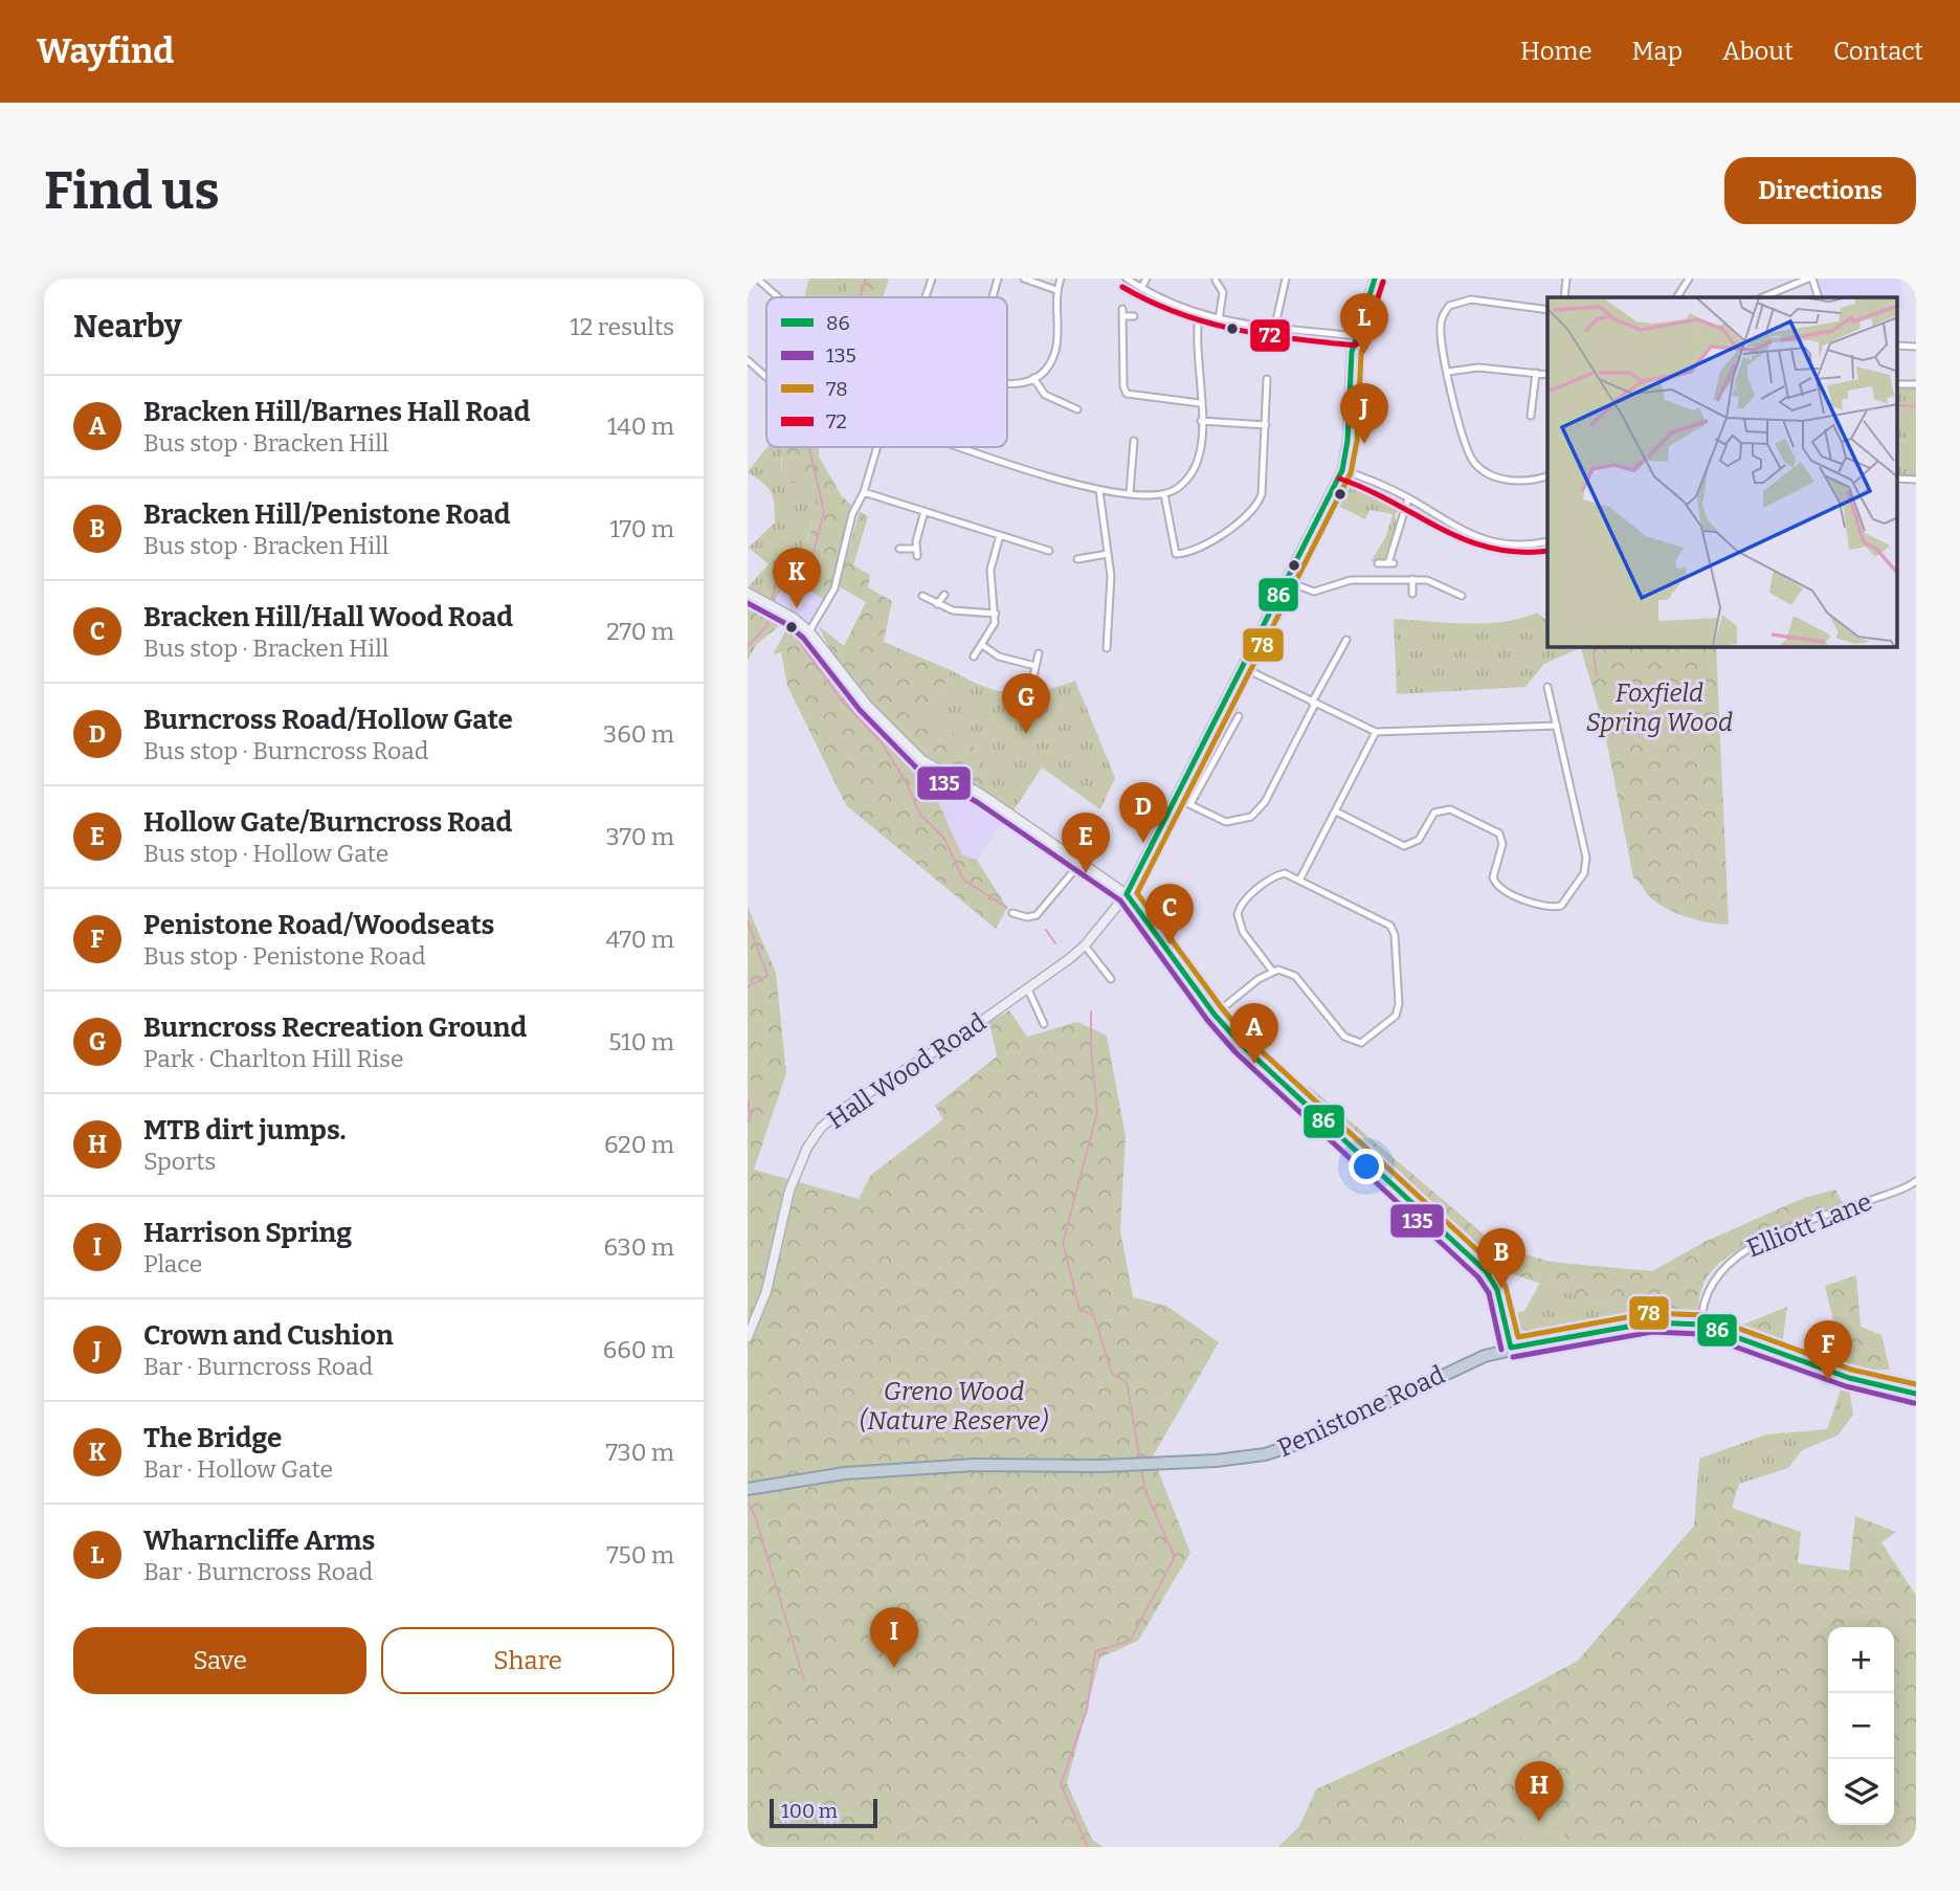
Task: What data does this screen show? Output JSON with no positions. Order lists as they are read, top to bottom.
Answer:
{
  "streets": {
    "highway": ["Penistone Road"],
    "main road": ["Hall Wood Road"],
    "street": ["Elliott Lane"]
  },
  "crossings": [
    ["Elliott Lane", "Penistone Road"]
  ],
  "parks": ["Foxfield Spring Wood", "Greno Wood (Nature Reserve)"],
  "lines": [
    "transit line 86",
    "transit line 78",
    "transit line 72",
    "transit line 135"
  ],
  "legend": [
    "86",
    "135",
    "78",
    "72"
  ],
  "scale_bar": "100 m",
  "page": {
    "header": "Wayfind",
    "nav": [
      "Home",
      "Map",
      "About",
      "Contact"
    ],
    "buttons": [
      "Directions",
      ["Save", "Share"]
    ],
    "title": "Find us",
    "heading": ["Nearby", "12 results"],
    "pins": [
      "L",
      "J",
      "K",
      "G",
      "D",
      "E",
      "C",
      "A",
      "B",
      "F",
      "I",
      "H"
    ],
    "list": [
      {
        "mark": "A",
        "name": "Bracken Hill/Barnes Hall Road",
        "note": "Bus stop · Bracken Hill",
        "value": "140 m"
      },
      {
        "mark": "B",
        "name": "Bracken Hill/Penistone Road",
        "note": "Bus stop · Bracken Hill",
        "value": "170 m"
      },
      {
        "mark": "C",
        "name": "Bracken Hill/Hall Wood Road",
        "note": "Bus stop · Bracken Hill",
        "value": "270 m"
      },
      {
        "mark": "D",
        "name": "Burncross Road/Hollow Gate",
        "note": "Bus stop · Burncross Road",
        "value": "360 m"
      },
      {
        "mark": "E",
        "name": "Hollow Gate/Burncross Road",
        "note": "Bus stop · Hollow Gate",
        "value": "370 m"
      },
      {
        "mark": "F",
        "name": "Penistone Road/Woodseats",
        "note": "Bus stop · Penistone Road",
        "value": "470 m"
      },
      {
        "mark": "G",
        "name": "Burncross Recreation Ground",
        "note": "Park · Charlton Hill Rise",
        "value": "510 m"
      },
      {
        "mark": "H",
        "name": "MTB dirt jumps.",
        "note": "Sports",
        "value": "620 m"
      },
      {
        "mark": "I",
        "name": "Harrison Spring",
        "note": "Place",
        "value": "630 m"
      },
      {
        "mark": "J",
        "name": "Crown and Cushion",
        "note": "Bar · Burncross Road",
        "value": "660 m"
      },
      {
        "mark": "K",
        "name": "The Bridge",
        "note": "Bar · Hollow Gate",
        "value": "730 m"
      },
      {
        "mark": "L",
        "name": "Wharncliffe Arms",
        "note": "Bar · Burncross Road",
        "value": "750 m"
      }
    ],
    "map_buttons": ["+", "−"],
    "scale": "100 m"
  }
}
